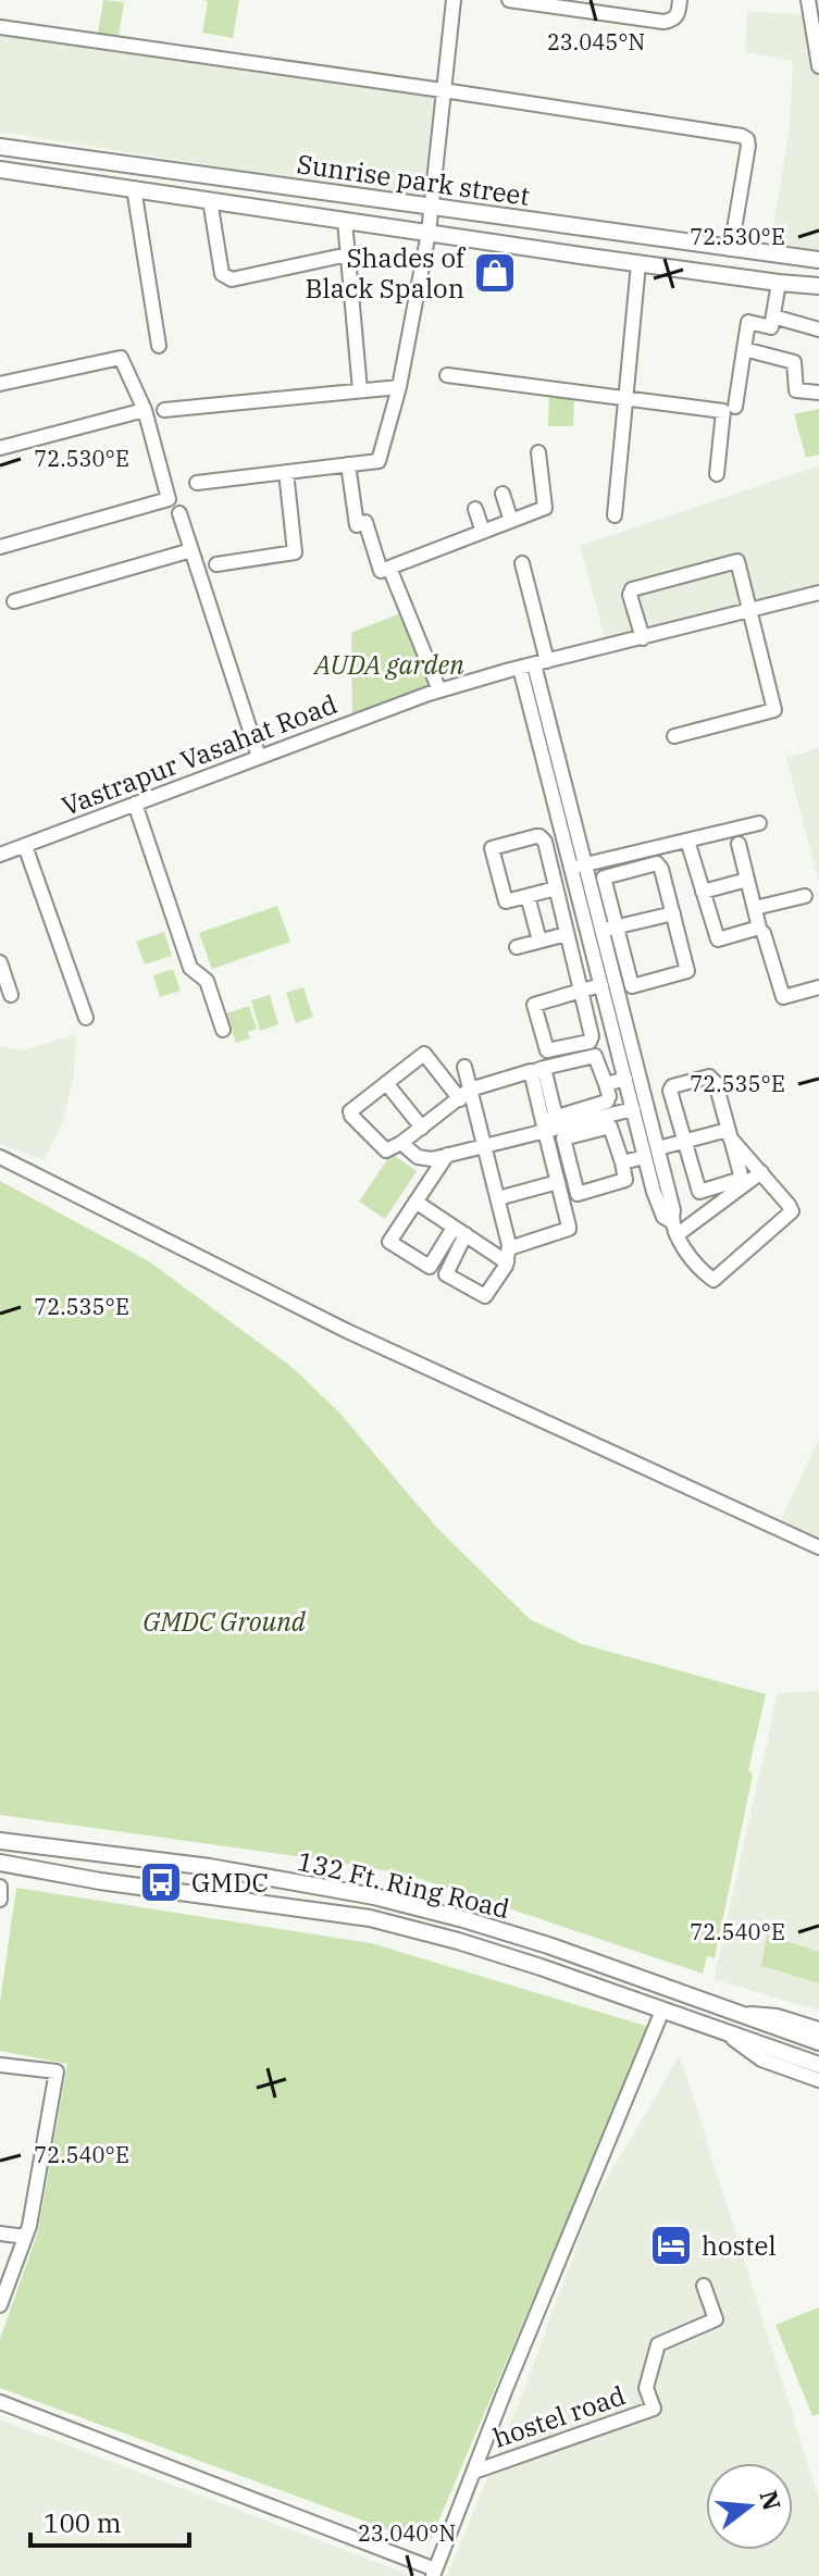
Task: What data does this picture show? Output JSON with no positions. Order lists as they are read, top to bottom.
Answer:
{
  "streets": {
    "main road": ["Sunrise park street", "132 Ft. Ring Road"],
    "street": ["Vastrapur Vasahat Road", "hostel road"]
  },
  "parks": ["AUDA garden", "GMDC Ground"],
  "places": {
    "shop": ["Shades of Black Spalon"],
    "bus stop": ["GMDC"],
    "hotel": ["hostel"]
  },
  "scale_bar": "100 m",
  "north": "right",
  "coordinates": [
    "23.045°N",
    "72.530°E",
    "72.535°E",
    "72.540°E",
    "23.040°N"
  ]
}
